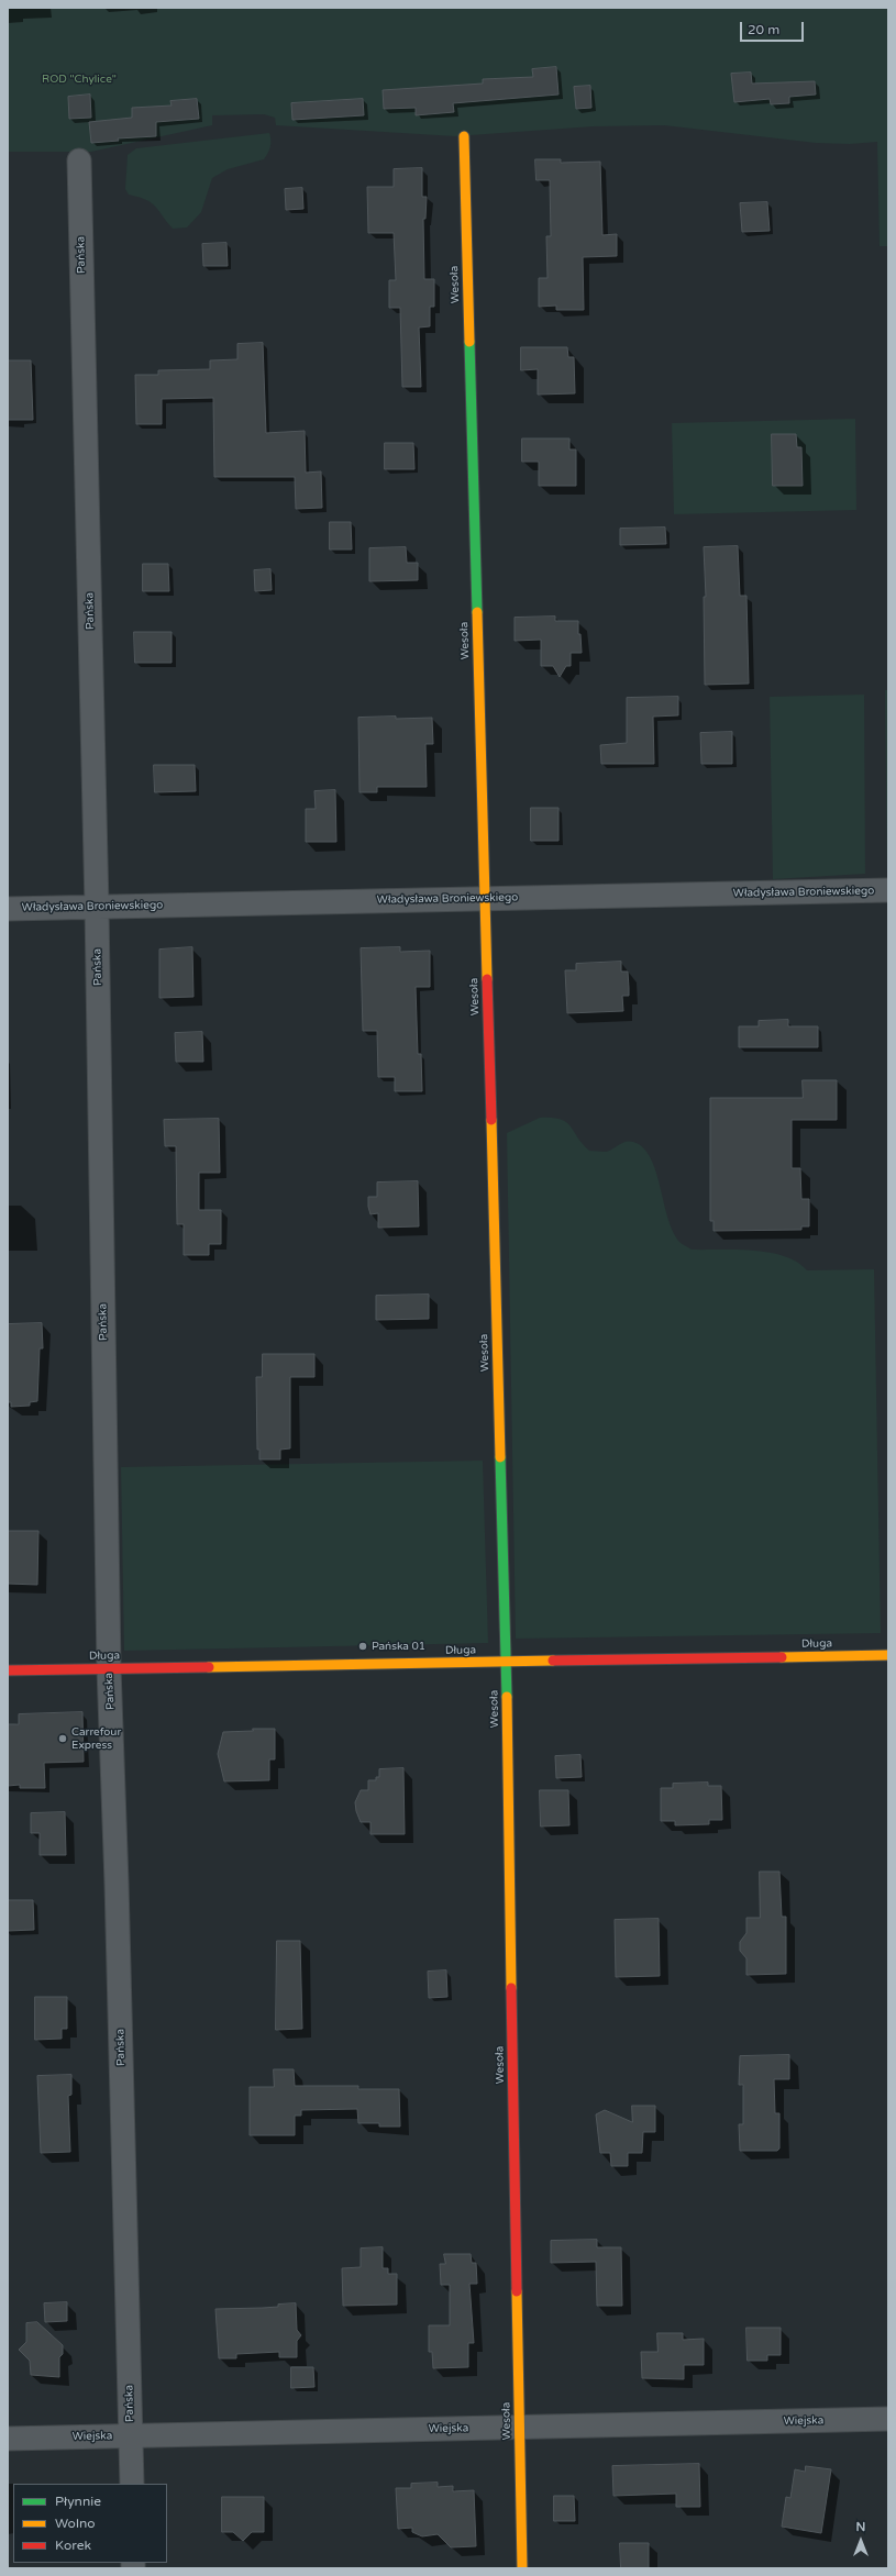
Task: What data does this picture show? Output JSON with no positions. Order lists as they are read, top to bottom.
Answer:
{
  "streets": {
    "street": [
      "Pańska",
      "Wesoła",
      "Władysława Broniewskiego",
      "Długa",
      "Wiejska"
    ]
  },
  "crossings": [
    ["Pańska", "Władysława Broniewskiego"],
    ["Pańska", "Długa"],
    ["Pańska", "Wiejska"],
    ["Wesoła", "Władysława Broniewskiego"],
    ["Wesoła", "Długa"],
    ["Wesoła", "Wiejska"]
  ],
  "parks": ["ROD \"Chylice\""],
  "places": ["Pańska 01", "Carrefour Express"],
  "legend": ["Płynnie", "Wolno", "Korek"],
  "scale_bar": "20 m",
  "north": "top"
}
